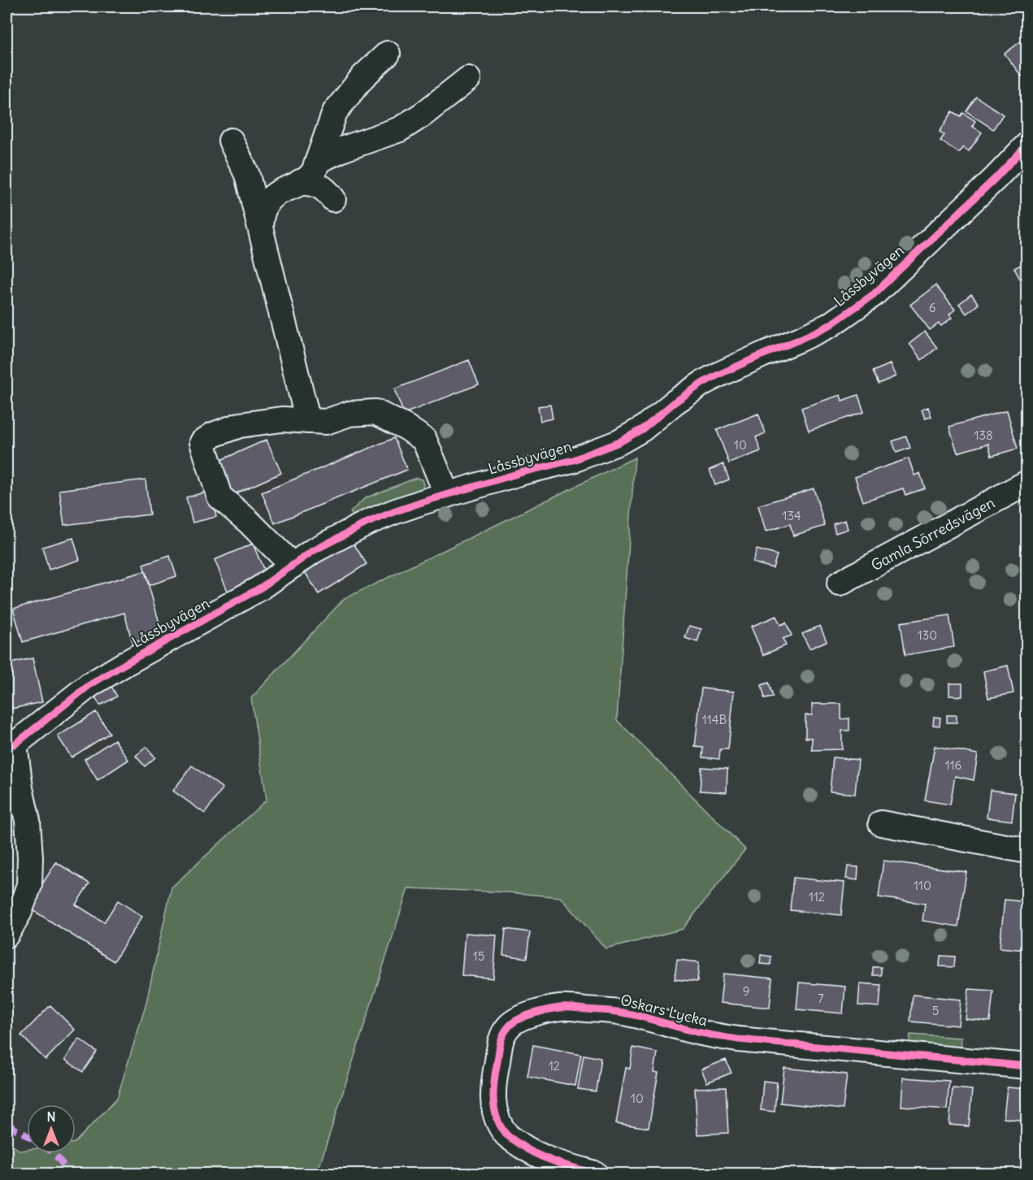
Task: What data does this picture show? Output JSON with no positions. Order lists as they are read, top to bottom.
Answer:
{
  "streets": {
    "street": ["Låssbyvägen", "Gamla Sörredsvägen", "Oskars Lycka"]
  },
  "house_numbers": [
    "6",
    "138",
    "10",
    "134",
    "130",
    "114B",
    "116",
    "110",
    "112",
    "15",
    "9",
    "7",
    "5",
    "12",
    "10"
  ],
  "north": "top"
}
